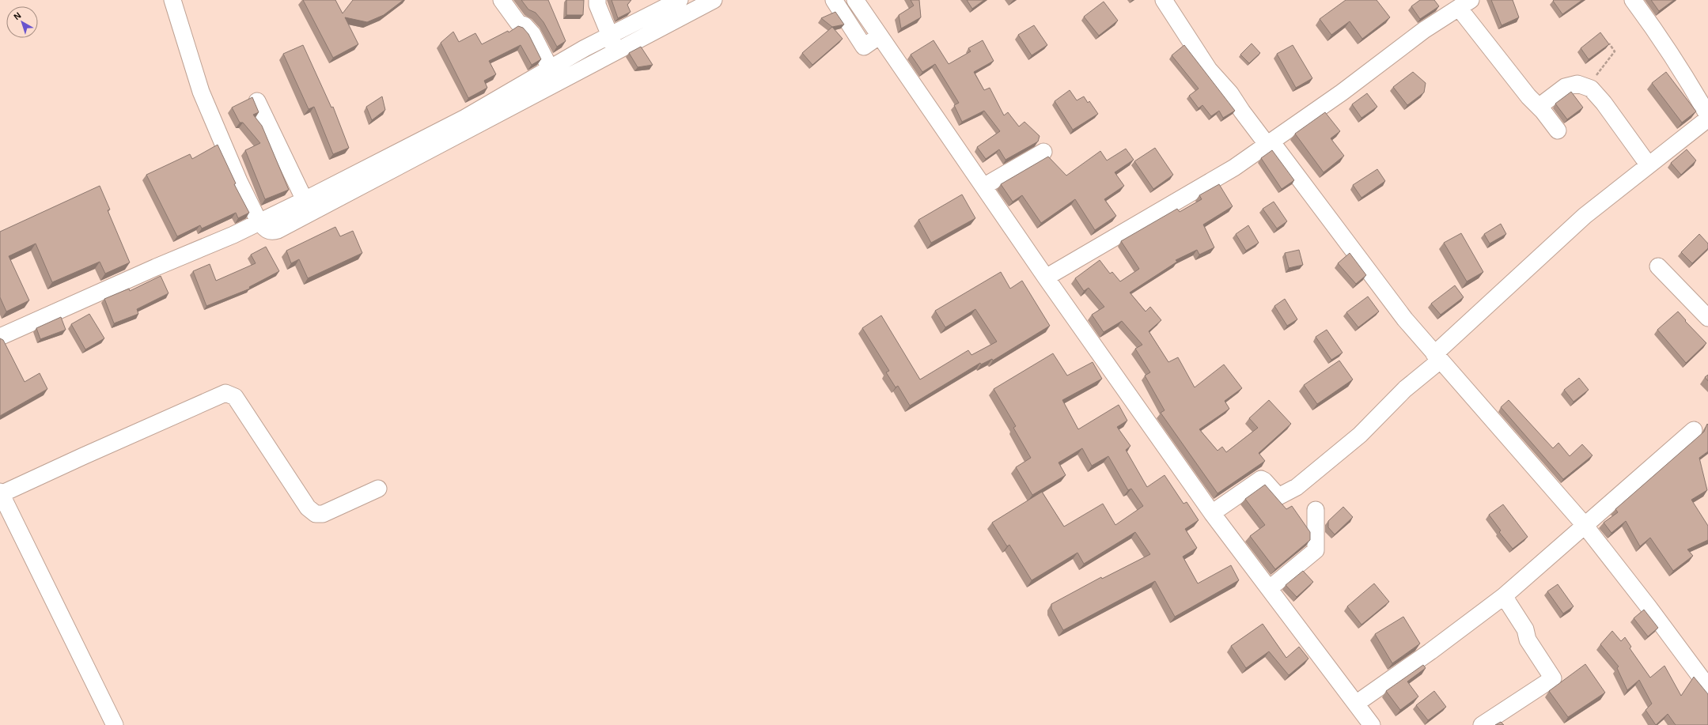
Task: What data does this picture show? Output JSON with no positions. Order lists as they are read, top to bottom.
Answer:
{
  "north": "top left"
}
